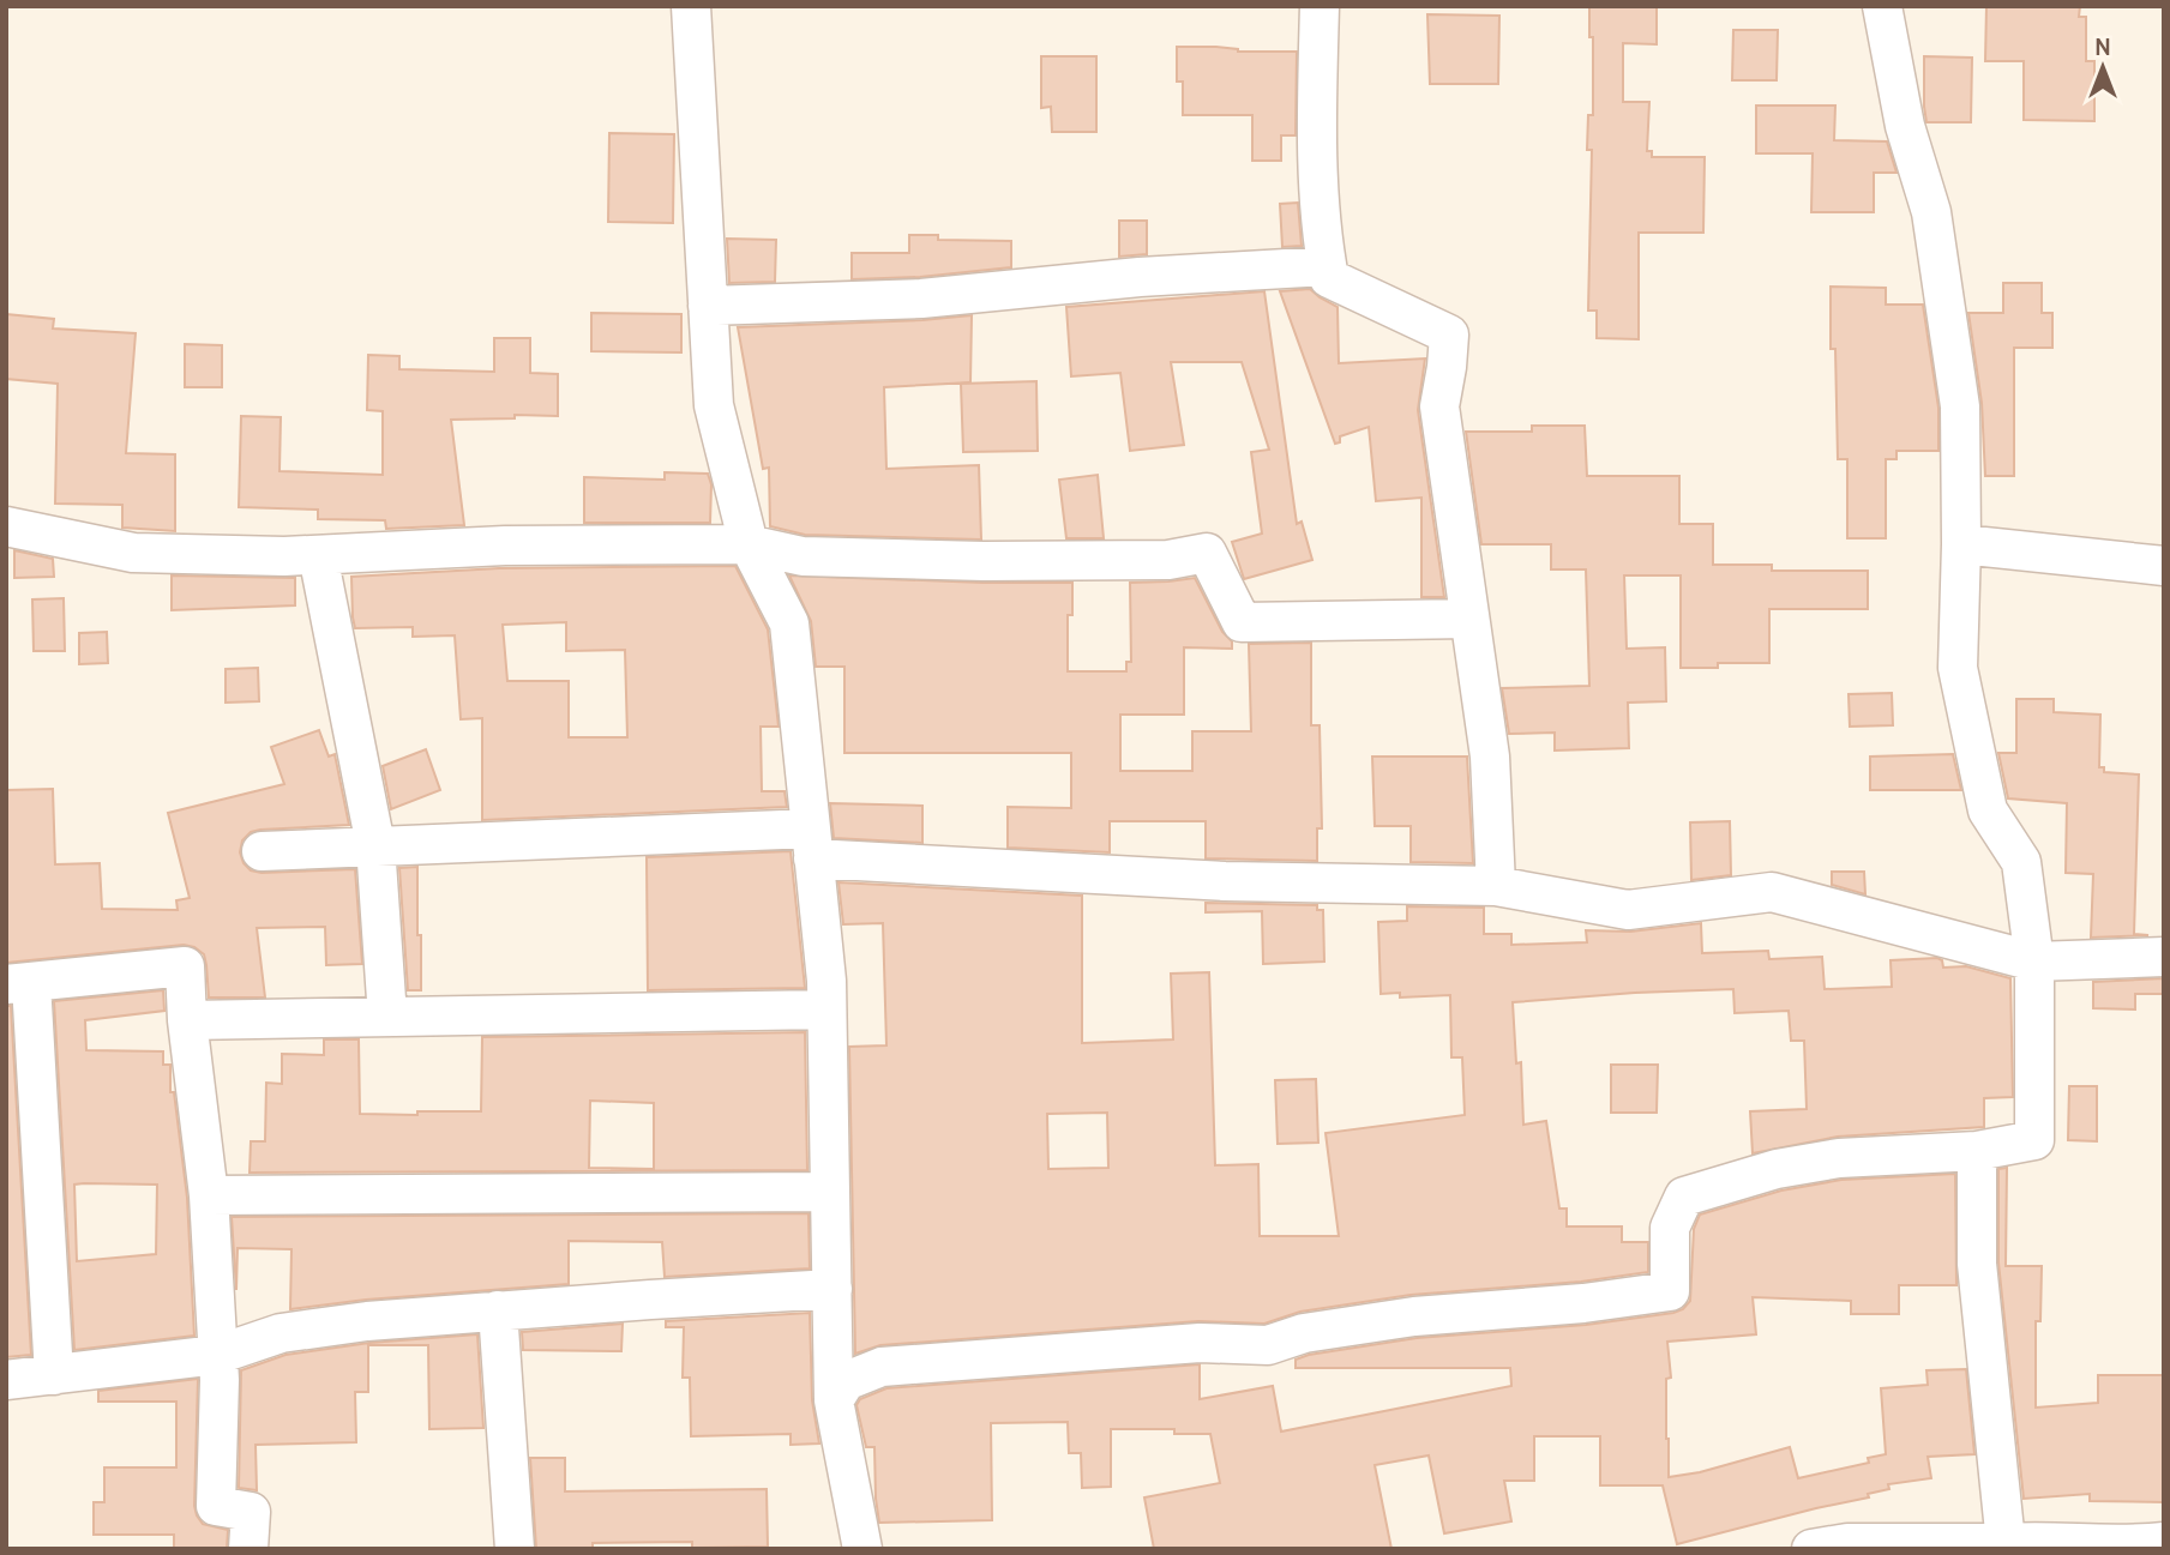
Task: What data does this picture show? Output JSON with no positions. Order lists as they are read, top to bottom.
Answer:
{
  "north": "top"
}
